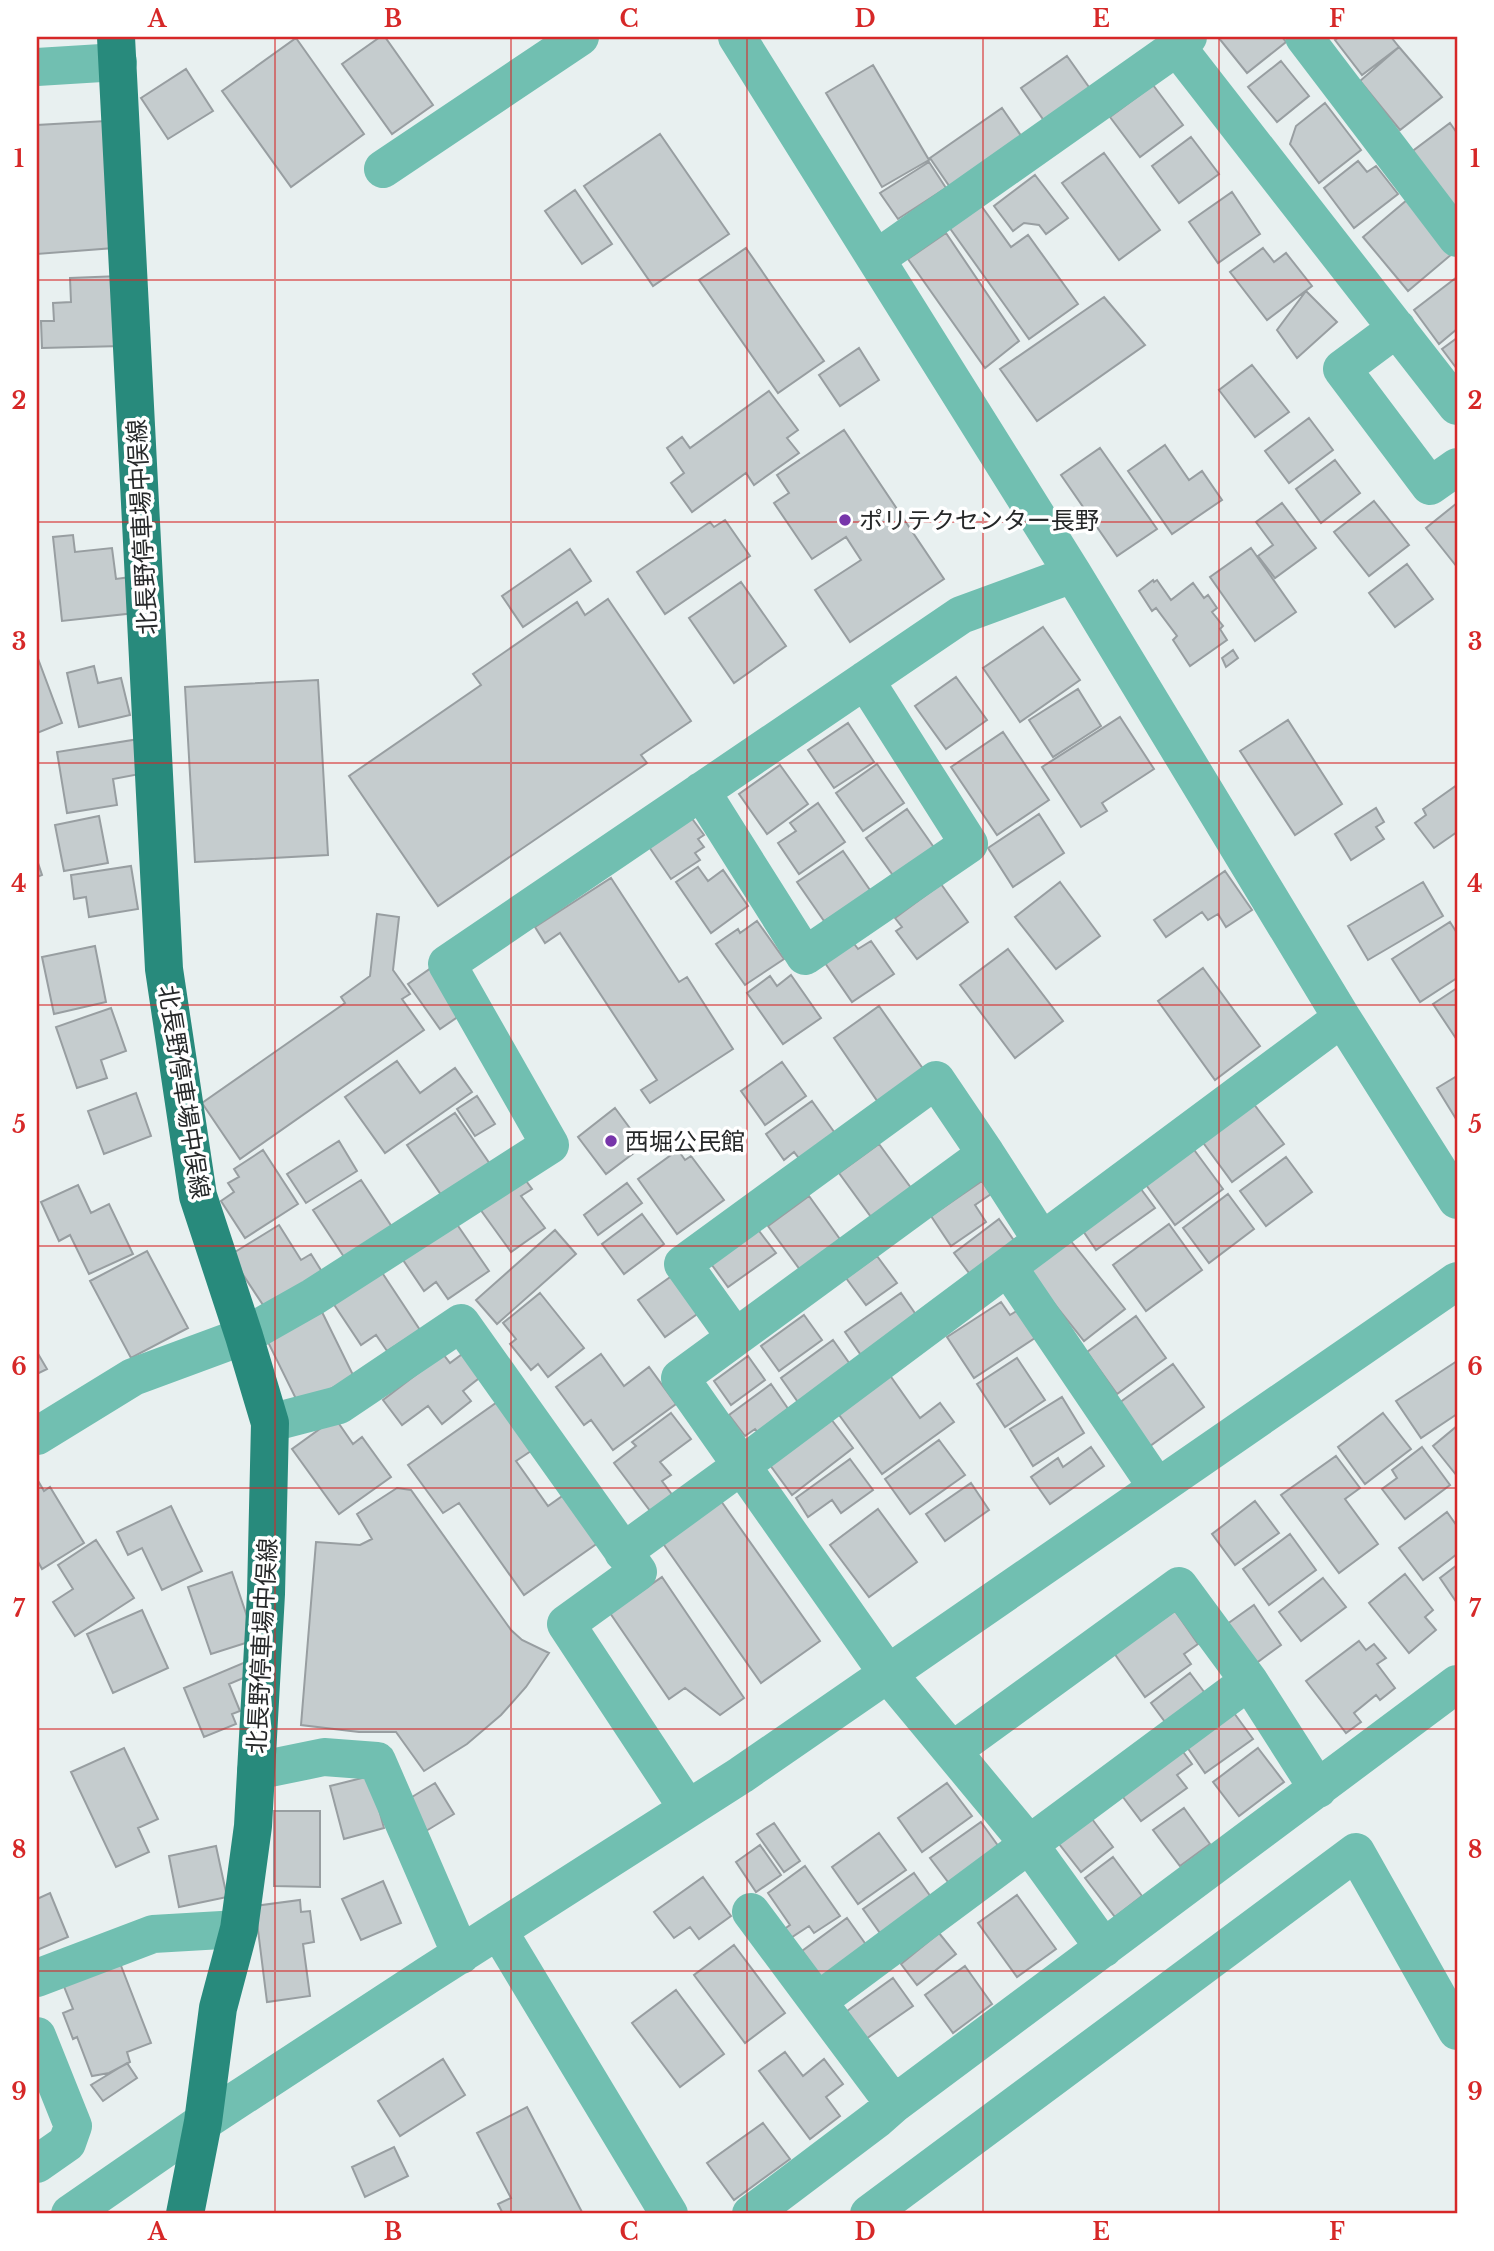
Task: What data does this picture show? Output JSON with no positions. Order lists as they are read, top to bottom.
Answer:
{
  "streets": {
    "main road": ["北長野停車場中俣線"]
  },
  "places": ["ポリテクセンター長野", "西堀公民館"],
  "grid": {
    "columns": [
      "A",
      "B",
      "C",
      "D",
      "E",
      "F"
    ],
    "rows": [
      "1",
      "2",
      "3",
      "4",
      "5",
      "6",
      "7",
      "8",
      "9"
    ]
  }
}
